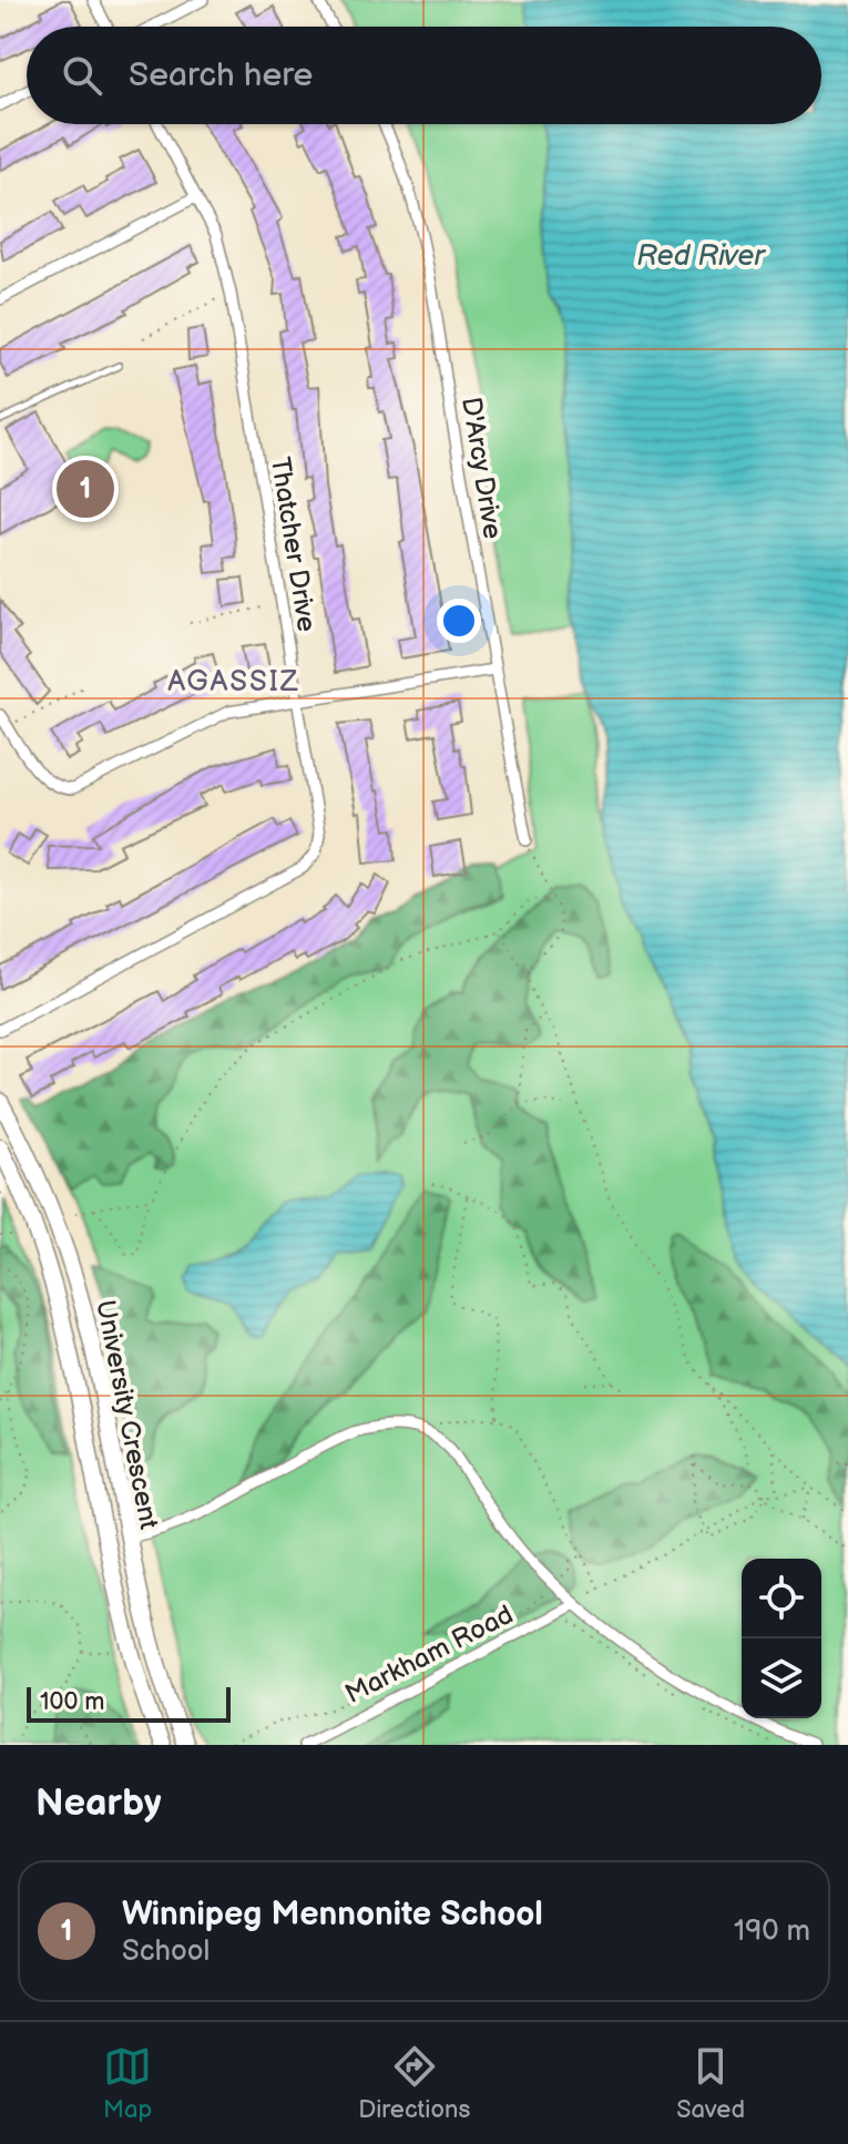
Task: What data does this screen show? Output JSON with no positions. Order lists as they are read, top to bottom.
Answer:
{
  "streets": {
    "main road": ["University Crescent"],
    "street": ["D'Arcy Drive", "Thatcher Drive", "Markham Road"]
  },
  "districts": ["AGASSIZ"],
  "water": ["Red River"],
  "scale_bar": "100 m",
  "page": {
    "search": "Search here",
    "pins": "1",
    "scale": "100 m",
    "heading": "Nearby",
    "list": [
      {
        "mark": "1",
        "name": "Winnipeg Mennonite School",
        "note": "School",
        "value": "190 m"
      }
    ],
    "nav": ["Map", "Directions", "Saved"]
  }
}
